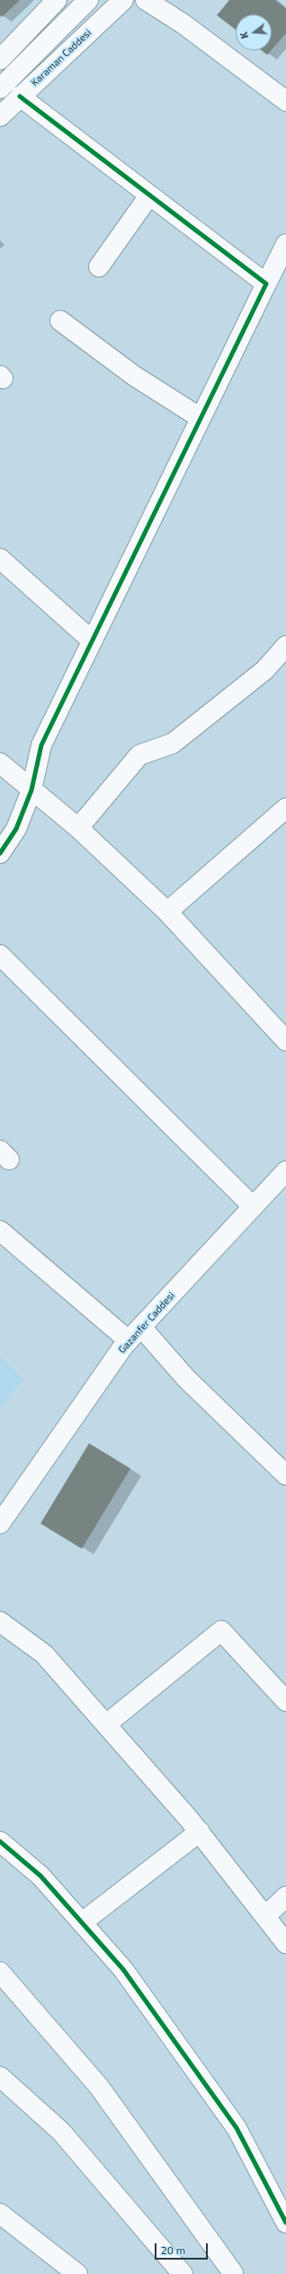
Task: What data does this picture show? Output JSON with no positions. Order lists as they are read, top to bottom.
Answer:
{
  "streets": {
    "street": ["Karaman Caddesi", "Gazanfer Caddesi"]
  },
  "scale_bar": "20 m",
  "north": "left"
}
